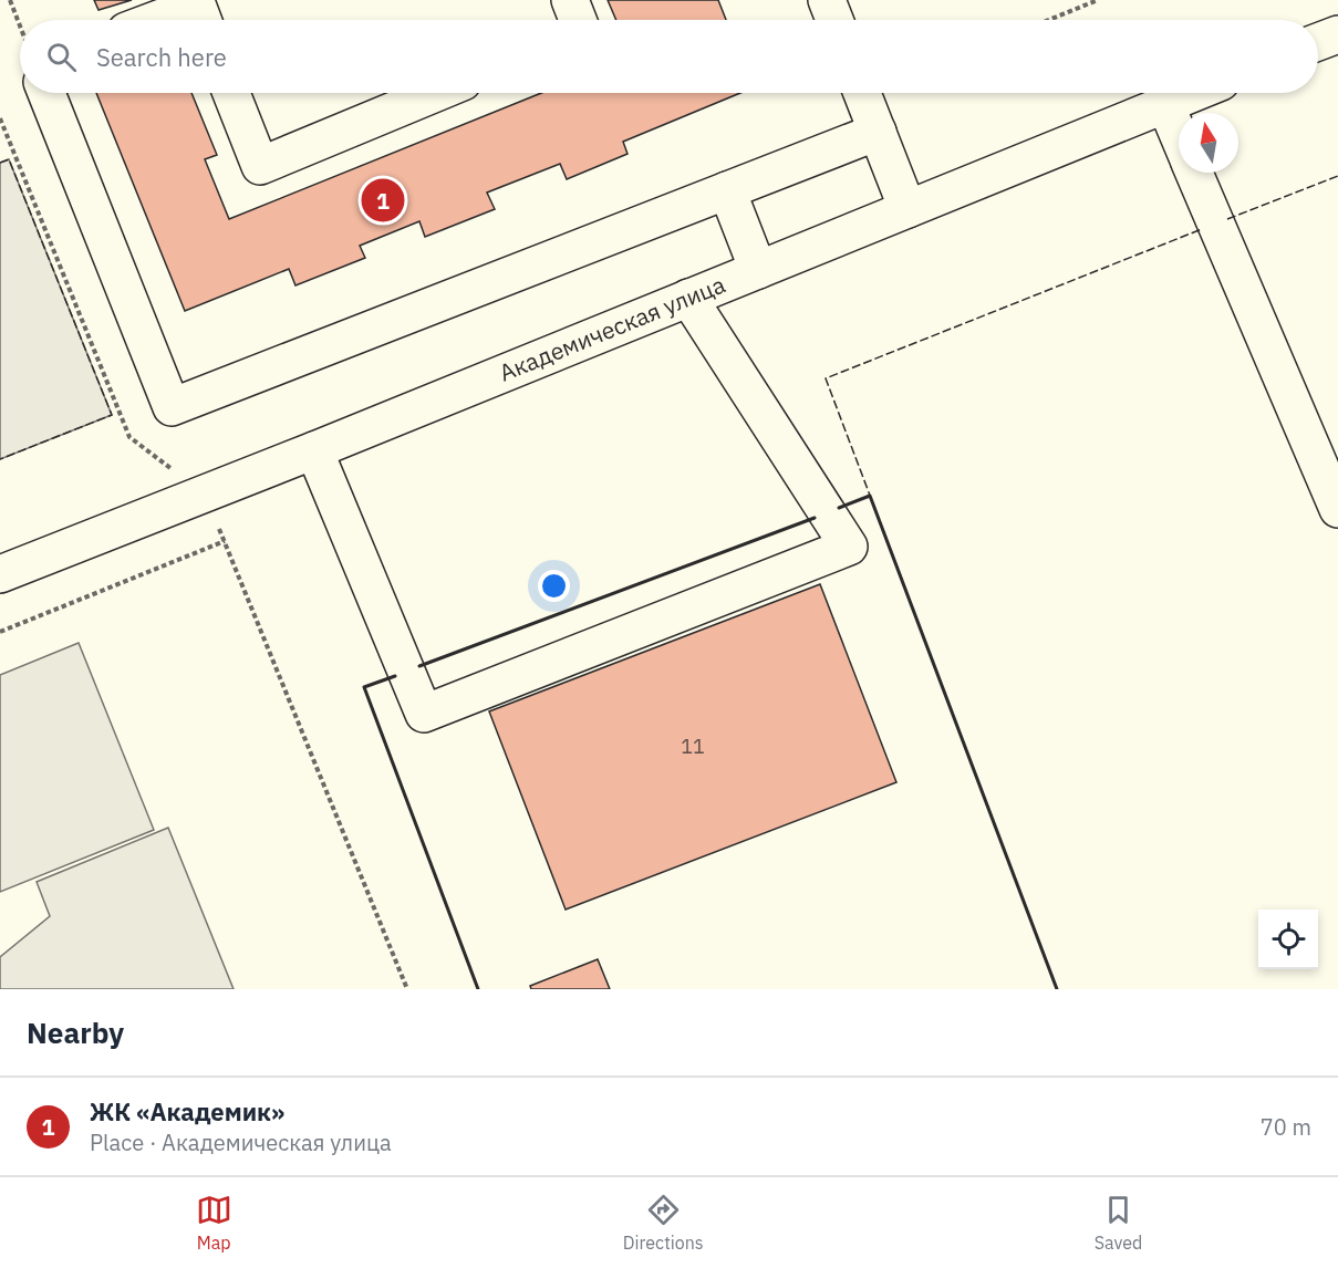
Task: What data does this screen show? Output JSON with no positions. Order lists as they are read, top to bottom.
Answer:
{
  "streets": {
    "street": ["Академическая улица"]
  },
  "house_numbers": ["11"],
  "north": "top",
  "page": {
    "search": "Search here",
    "pins": "1",
    "heading": "Nearby",
    "list": [
      {
        "mark": "1",
        "name": "ЖК «Академик»",
        "note": "Place · Академическая улица",
        "value": "70 m"
      }
    ],
    "nav": ["Map", "Directions", "Saved"]
  }
}
